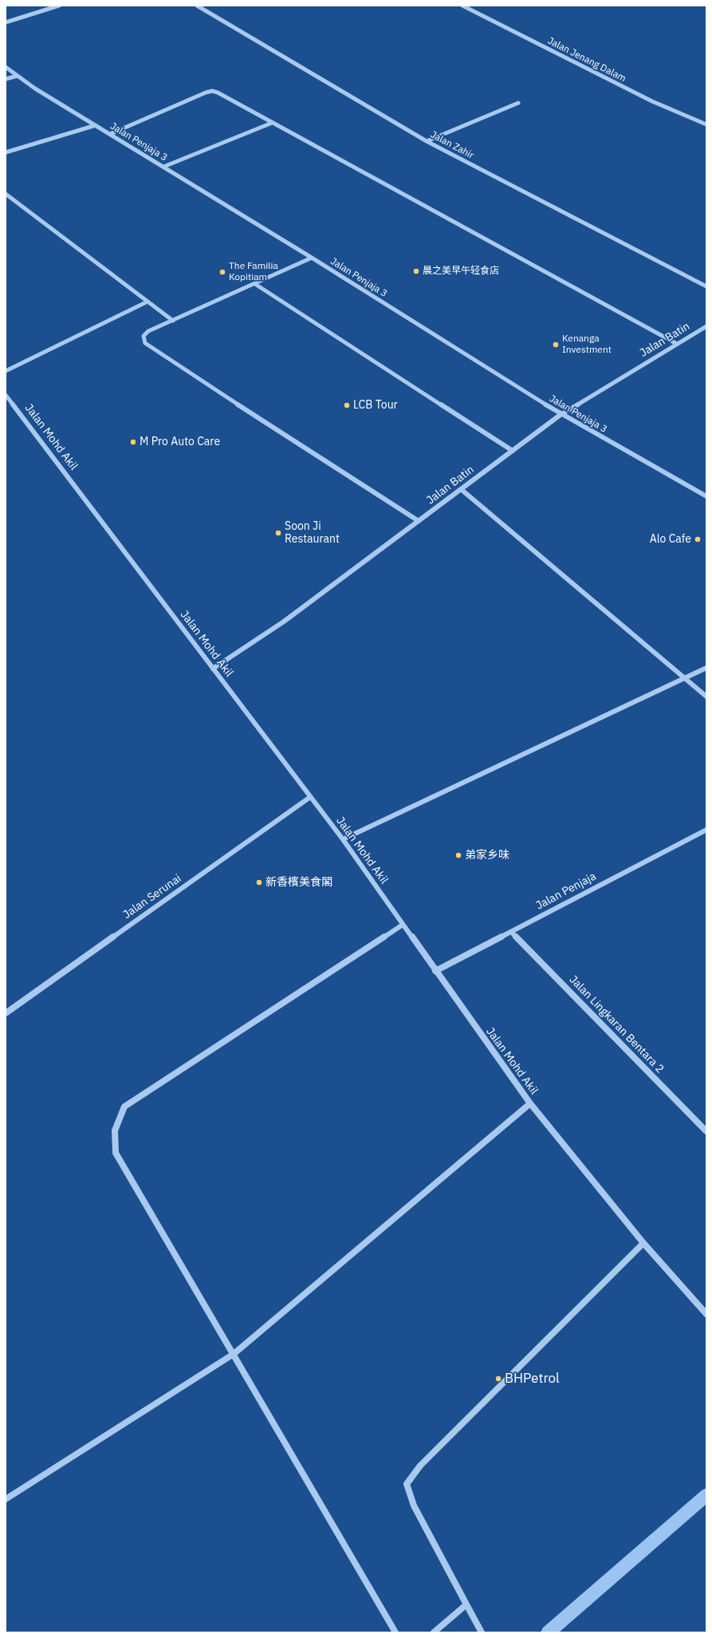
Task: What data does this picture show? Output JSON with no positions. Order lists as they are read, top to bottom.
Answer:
{
  "streets": {
    "street": [
      "Jalan Jenang Dalam",
      "Jalan Penjaja 3",
      "Jalan Zahir",
      "Jalan Batin",
      "Jalan Mohd Akil",
      "Jalan Penjaja",
      "Jalan Serunai",
      "Jalan Lingkaran Bentara 2"
    ]
  },
  "crossings": [
    ["Jalan Penjaja 3", "Jalan Batin"],
    ["Jalan Batin", "Jalan Mohd Akil"],
    ["Jalan Mohd Akil", "Jalan Penjaja"],
    ["Jalan Mohd Akil", "Jalan Serunai"],
    ["Jalan Penjaja", "Jalan Lingkaran Bentara 2"]
  ],
  "places": [
    "晨之美早午轻食店",
    "The Familia Kopitiam",
    "Kenanga Investment",
    "LCB Tour",
    "M Pro Auto Care",
    "Soon Ji Restaurant",
    "Alo Cafe",
    "弟家乡味",
    "新香檳美食閣",
    "BHPetrol"
  ]
}
